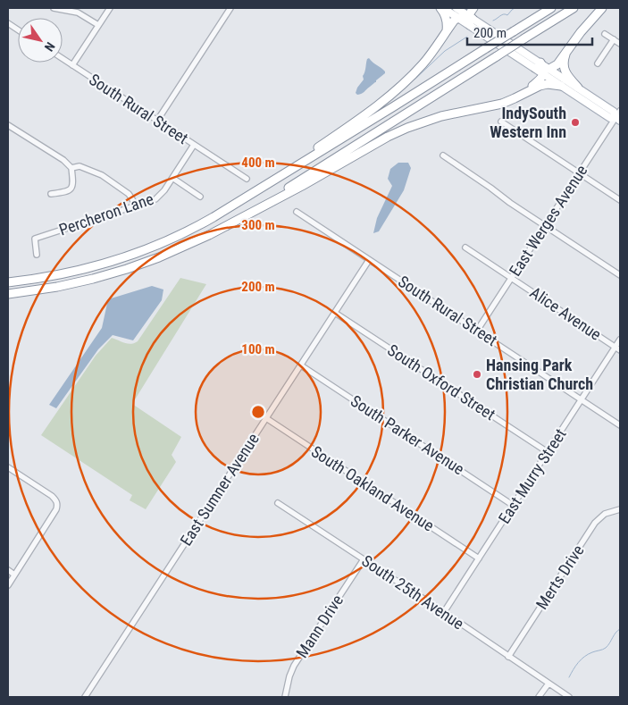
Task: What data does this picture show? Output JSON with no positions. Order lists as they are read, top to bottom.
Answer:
{
  "streets": {
    "street": [
      "South Rural Street",
      "Percheron Lane",
      "East Werges Avenue",
      "Alice Avenue",
      "South Oxford Street",
      "South Parker Avenue",
      "East Murry Street",
      "South Oakland Avenue",
      "East Sumner Avenue",
      "Merts Drive",
      "South 25th Avenue",
      "Mann Drive"
    ]
  },
  "crossings": [
    ["South Rural Street", "Percheron Lane"],
    ["South Rural Street", "East Werges Avenue"],
    ["South Rural Street", "East Murry Street"],
    ["South Rural Street", "East Sumner Avenue"],
    ["East Werges Avenue", "Alice Avenue"],
    ["Alice Avenue", "East Murry Street"],
    ["South Oxford Street", "East Murry Street"],
    ["South Oxford Street", "East Sumner Avenue"],
    ["South Parker Avenue", "East Murry Street"],
    ["South Parker Avenue", "East Sumner Avenue"],
    ["East Murry Street", "South Oakland Avenue"],
    ["East Murry Street", "South 25th Avenue"],
    ["South Oakland Avenue", "East Sumner Avenue"],
    ["Merts Drive", "South 25th Avenue"],
    ["South 25th Avenue", "Mann Drive"]
  ],
  "places": ["IndySouth Western Inn", "Hansing Park Christian Church"],
  "scale_bar": "200 m",
  "north": "bottom right",
  "rings": [
    "400 m",
    "300 m",
    "200 m",
    "100 m"
  ]
}
